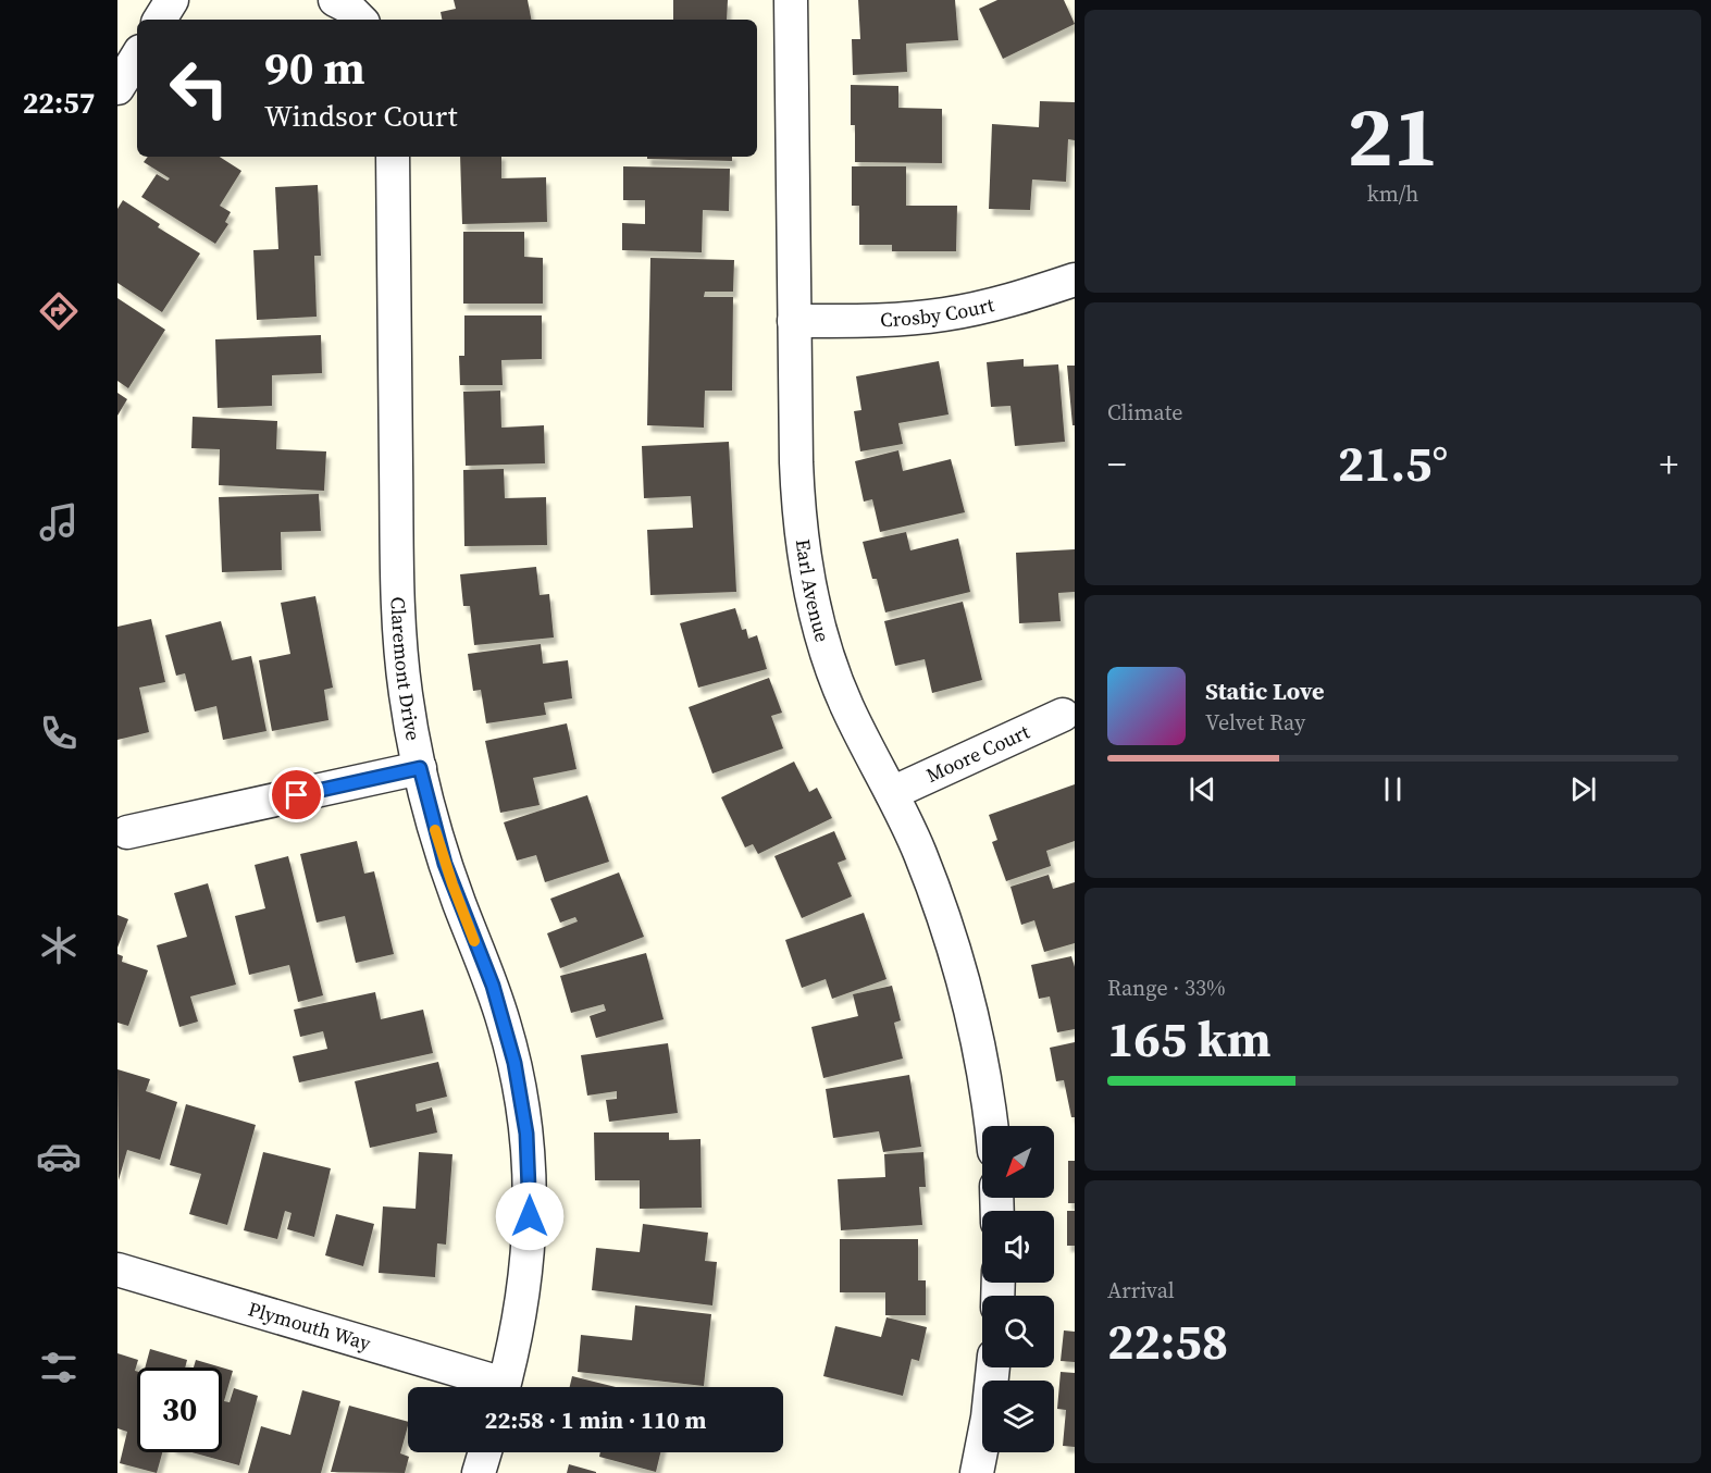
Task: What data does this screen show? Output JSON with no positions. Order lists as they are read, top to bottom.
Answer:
{
  "streets": {
    "street": [
      "Crosby Court",
      "Earl Avenue",
      "Claremont Drive",
      "Moore Court",
      "Plymouth Way"
    ]
  },
  "crossings": [
    ["Crosby Court", "Earl Avenue"],
    ["Earl Avenue", "Moore Court"]
  ],
  "north": "bottom left",
  "page": {
    "tabs": "22:57",
    "tile": [
      ["21", "km/h"],
      "Climate",
      ["Range · 33%", "165 km"],
      ["Arrival", "22:58"]
    ],
    "turn": ["90 m", "Windsor Court"],
    "heat": ["−", "21.5°", "+"],
    "song": ["Static Love", "Velvet Ray"],
    "limit": "30",
    "trip": "22:58 · 1 min · 110 m"
  }
}
